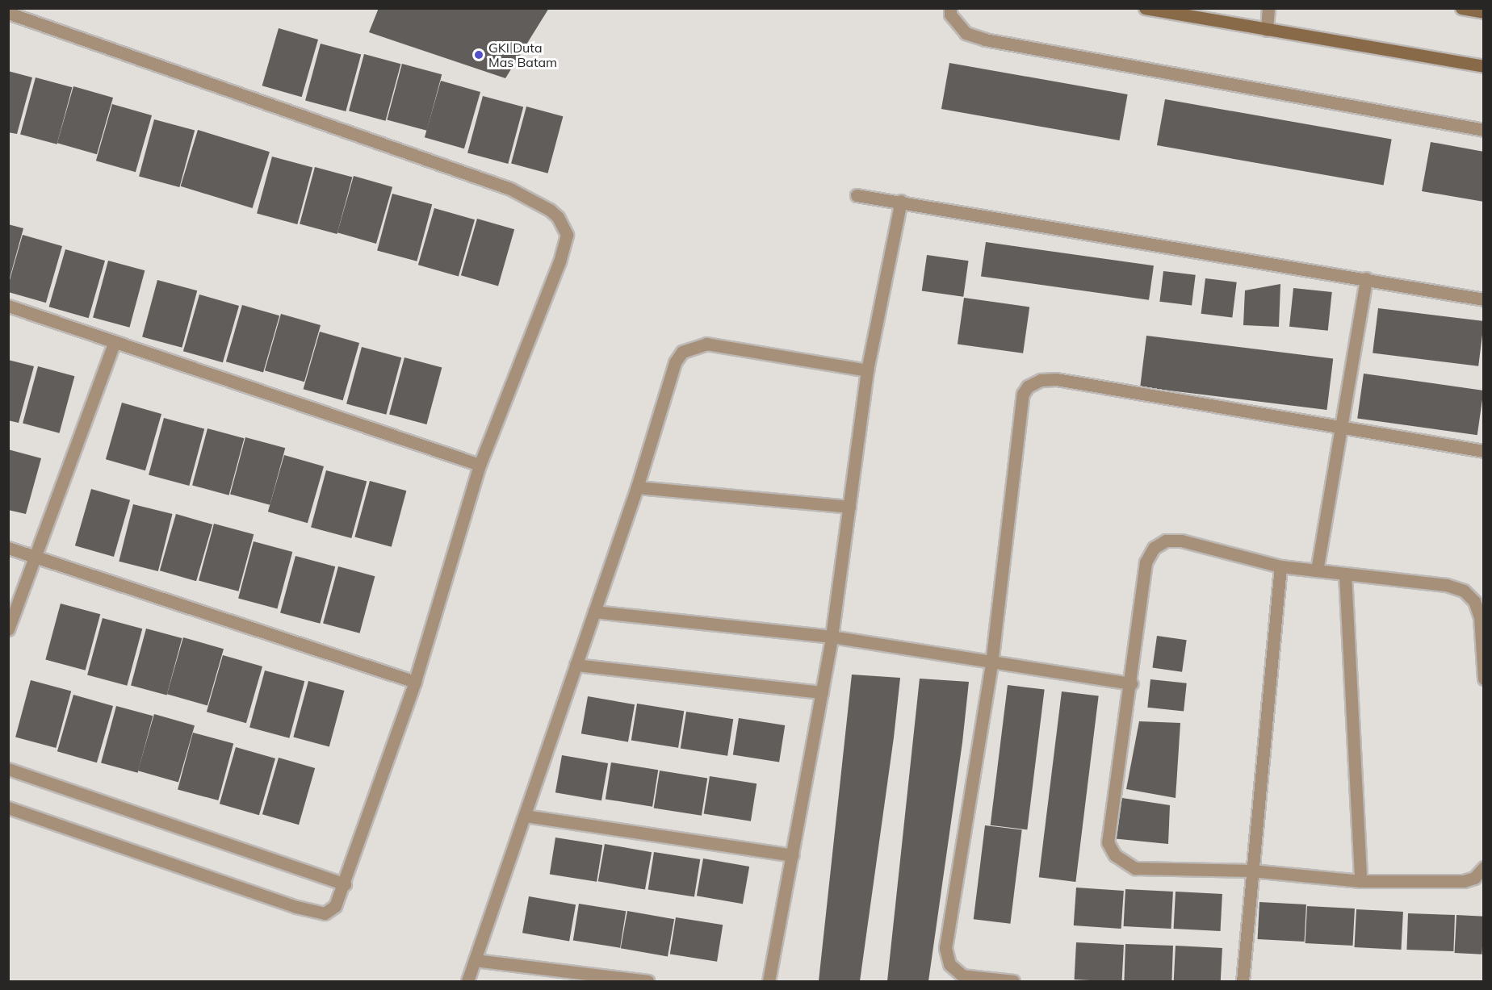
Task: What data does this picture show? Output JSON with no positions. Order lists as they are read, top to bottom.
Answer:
{
  "places": ["GKI Duta Mas Batam"]
}
